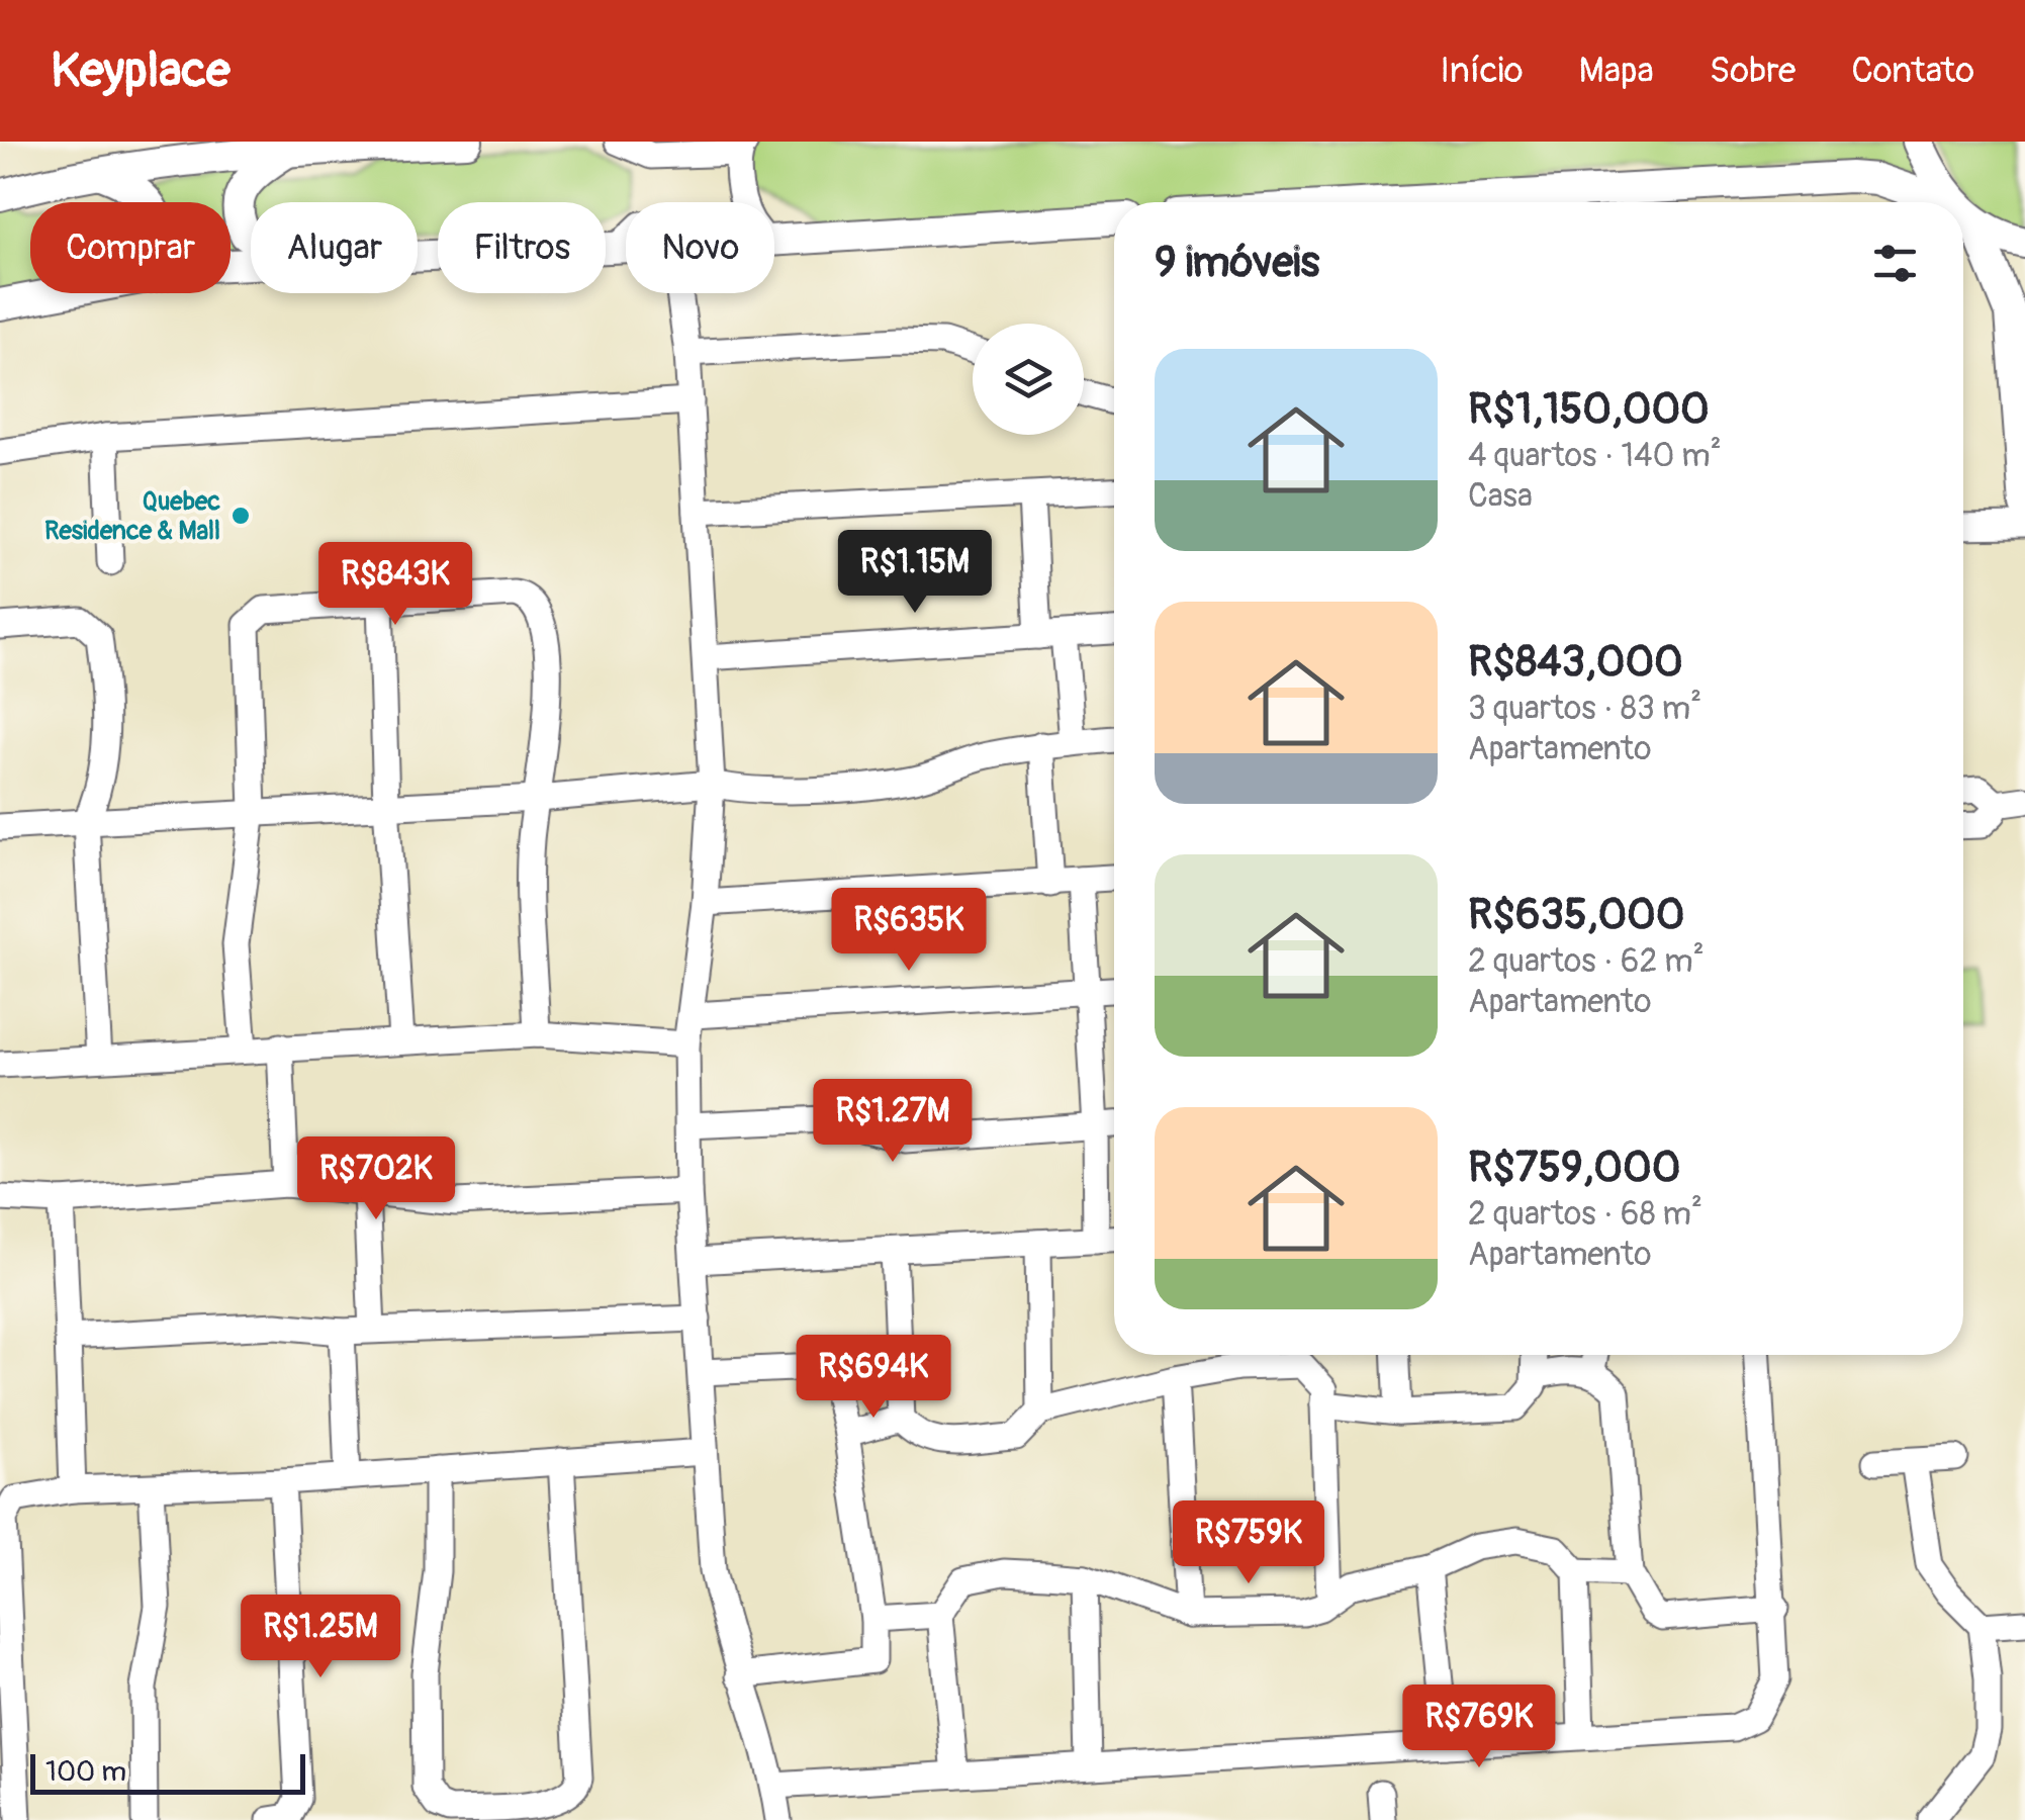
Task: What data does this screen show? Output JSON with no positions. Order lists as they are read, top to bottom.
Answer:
{
  "places": ["Quebec Residence & Mall"],
  "scale_bar": "100 m",
  "page": {
    "header": "Keyplace",
    "nav": [
      "Início",
      "Mapa",
      "Sobre",
      "Contato"
    ],
    "chip": [
      "Comprar",
      "Alugar",
      "Filtros",
      "Novo"
    ],
    "heading": "9 imóveis",
    "list": [
      {
        "name": "R$1,150,000",
        "note": "4 quartos · 140 m² · Casa"
      },
      {
        "name": "R$843,000",
        "note": "3 quartos · 83 m² · Apartamento"
      },
      {
        "name": "R$635,000",
        "note": "2 quartos · 62 m² · Apartamento"
      },
      {
        "name": "R$759,000",
        "note": "2 quartos · 68 m² · Apartamento"
      }
    ],
    "price": [
      "R$1.15M",
      "R$843K",
      "R$635K",
      "R$1.27M",
      "R$702K",
      "R$694K",
      "R$759K",
      "R$1.25M",
      "R$769K"
    ],
    "scale": "100 m"
  }
}
